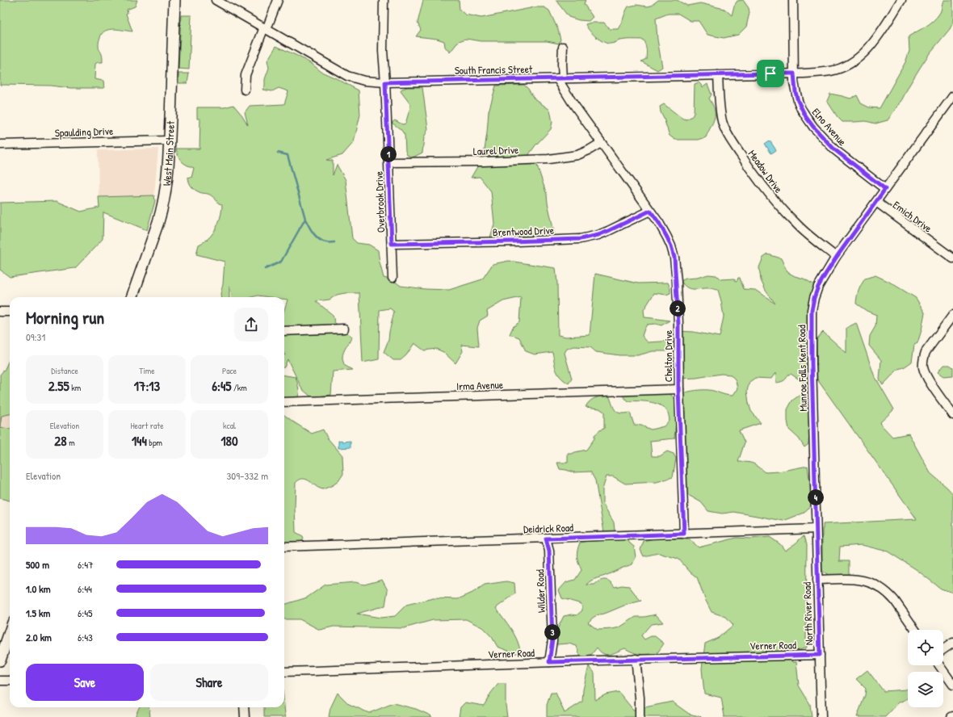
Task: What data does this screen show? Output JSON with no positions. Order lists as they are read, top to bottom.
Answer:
{
  "streets": {
    "main road": ["West Main Street"],
    "street": [
      "South Francis Street",
      "Elno Avenue",
      "Spaulding Drive",
      "Laurel Drive",
      "Meadow Drive",
      "Overbrook Drive",
      "Emich Drive",
      "Brentwood Drive",
      "Chelton Drive",
      "Munroe Falls Kent Road",
      "Irma Avenue",
      "Deidrick Road",
      "Wilder Road",
      "North River Road",
      "Verner Road"
    ]
  },
  "crossings": [
    ["South Francis Street", "Elno Avenue"],
    ["South Francis Street", "Meadow Drive"],
    ["South Francis Street", "Overbrook Drive"],
    ["South Francis Street", "Chelton Drive"],
    ["Elno Avenue", "Munroe Falls Kent Road"],
    ["Spaulding Drive", "West Main Street"],
    ["Laurel Drive", "Overbrook Drive"],
    ["Laurel Drive", "Chelton Drive"],
    ["Meadow Drive", "Munroe Falls Kent Road"],
    ["Overbrook Drive", "Brentwood Drive"],
    ["Emich Drive", "Munroe Falls Kent Road"],
    ["Brentwood Drive", "Chelton Drive"],
    ["Chelton Drive", "Irma Avenue"],
    ["Chelton Drive", "Deidrick Road"],
    ["Munroe Falls Kent Road", "Deidrick Road"],
    ["Munroe Falls Kent Road", "North River Road"],
    ["Deidrick Road", "Wilder Road"],
    ["Deidrick Road", "North River Road"],
    ["Wilder Road", "Verner Road"],
    ["North River Road", "Verner Road"]
  ],
  "page": {
    "pins": [
      "1",
      "2",
      "4",
      "3"
    ],
    "heading": ["Morning run", "09:31"],
    "stats": [
      ["Distance", "2.55 km"],
      ["Time", "17:13"],
      ["Pace", "6:45 /km"],
      ["Elevation", "28 m"],
      ["Heart rate", "144 bpm"],
      ["kcal", "180"]
    ],
    "chart": ["Elevation", "309–332 m"],
    "list": [
      {
        "name": "500 m",
        "note": "6:47"
      },
      {
        "name": "1.0 km",
        "note": "6:44"
      },
      {
        "name": "1.5 km",
        "note": "6:45"
      },
      {
        "name": "2.0 km",
        "note": "6:43"
      }
    ],
    "buttons": ["Save", "Share"]
  }
}
